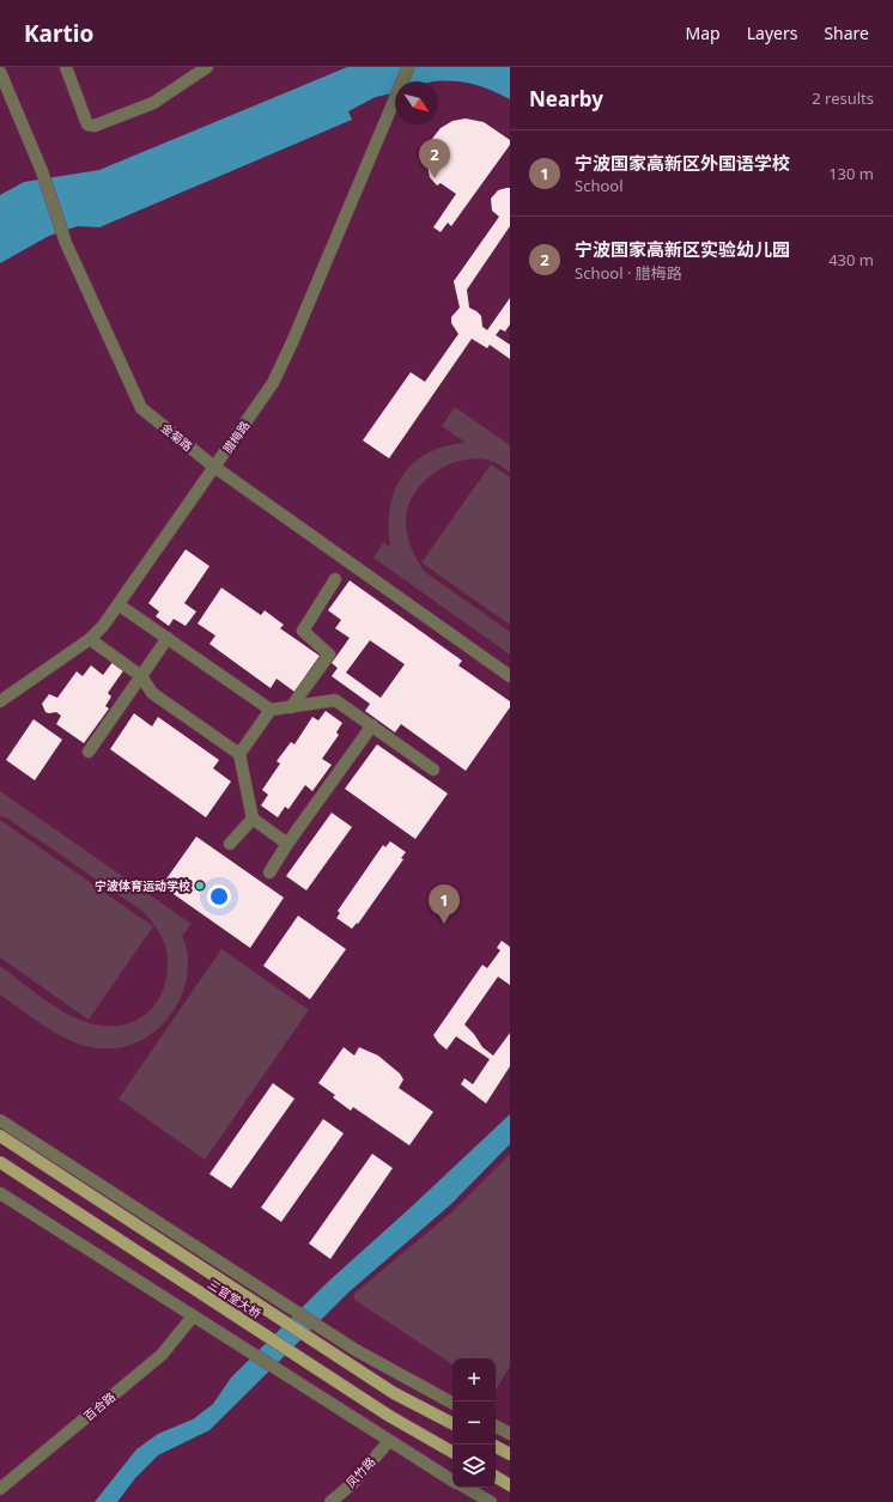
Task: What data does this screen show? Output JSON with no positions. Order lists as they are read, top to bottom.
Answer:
{
  "streets": {
    "main road": ["三官堂大桥"],
    "street": [
      "金菊路",
      "腊梅路",
      "百合路",
      "凤竹路"
    ]
  },
  "crossings": [
    ["金菊路", "腊梅路"]
  ],
  "places": ["宁波体育运动学校"],
  "north": "bottom right",
  "page": {
    "header": "Kartio",
    "nav": ["Map", "Layers", "Share"],
    "heading": ["Nearby", "2 results"],
    "list": [
      {
        "mark": "1",
        "name": "宁波国家高新区外国语学校",
        "note": "School",
        "value": "130 m"
      },
      {
        "mark": "2",
        "name": "宁波国家高新区实验幼儿园",
        "note": "School · 腊梅路",
        "value": "430 m"
      }
    ],
    "pins": ["2", "1"],
    "map_buttons": ["+", "−"]
  }
}
